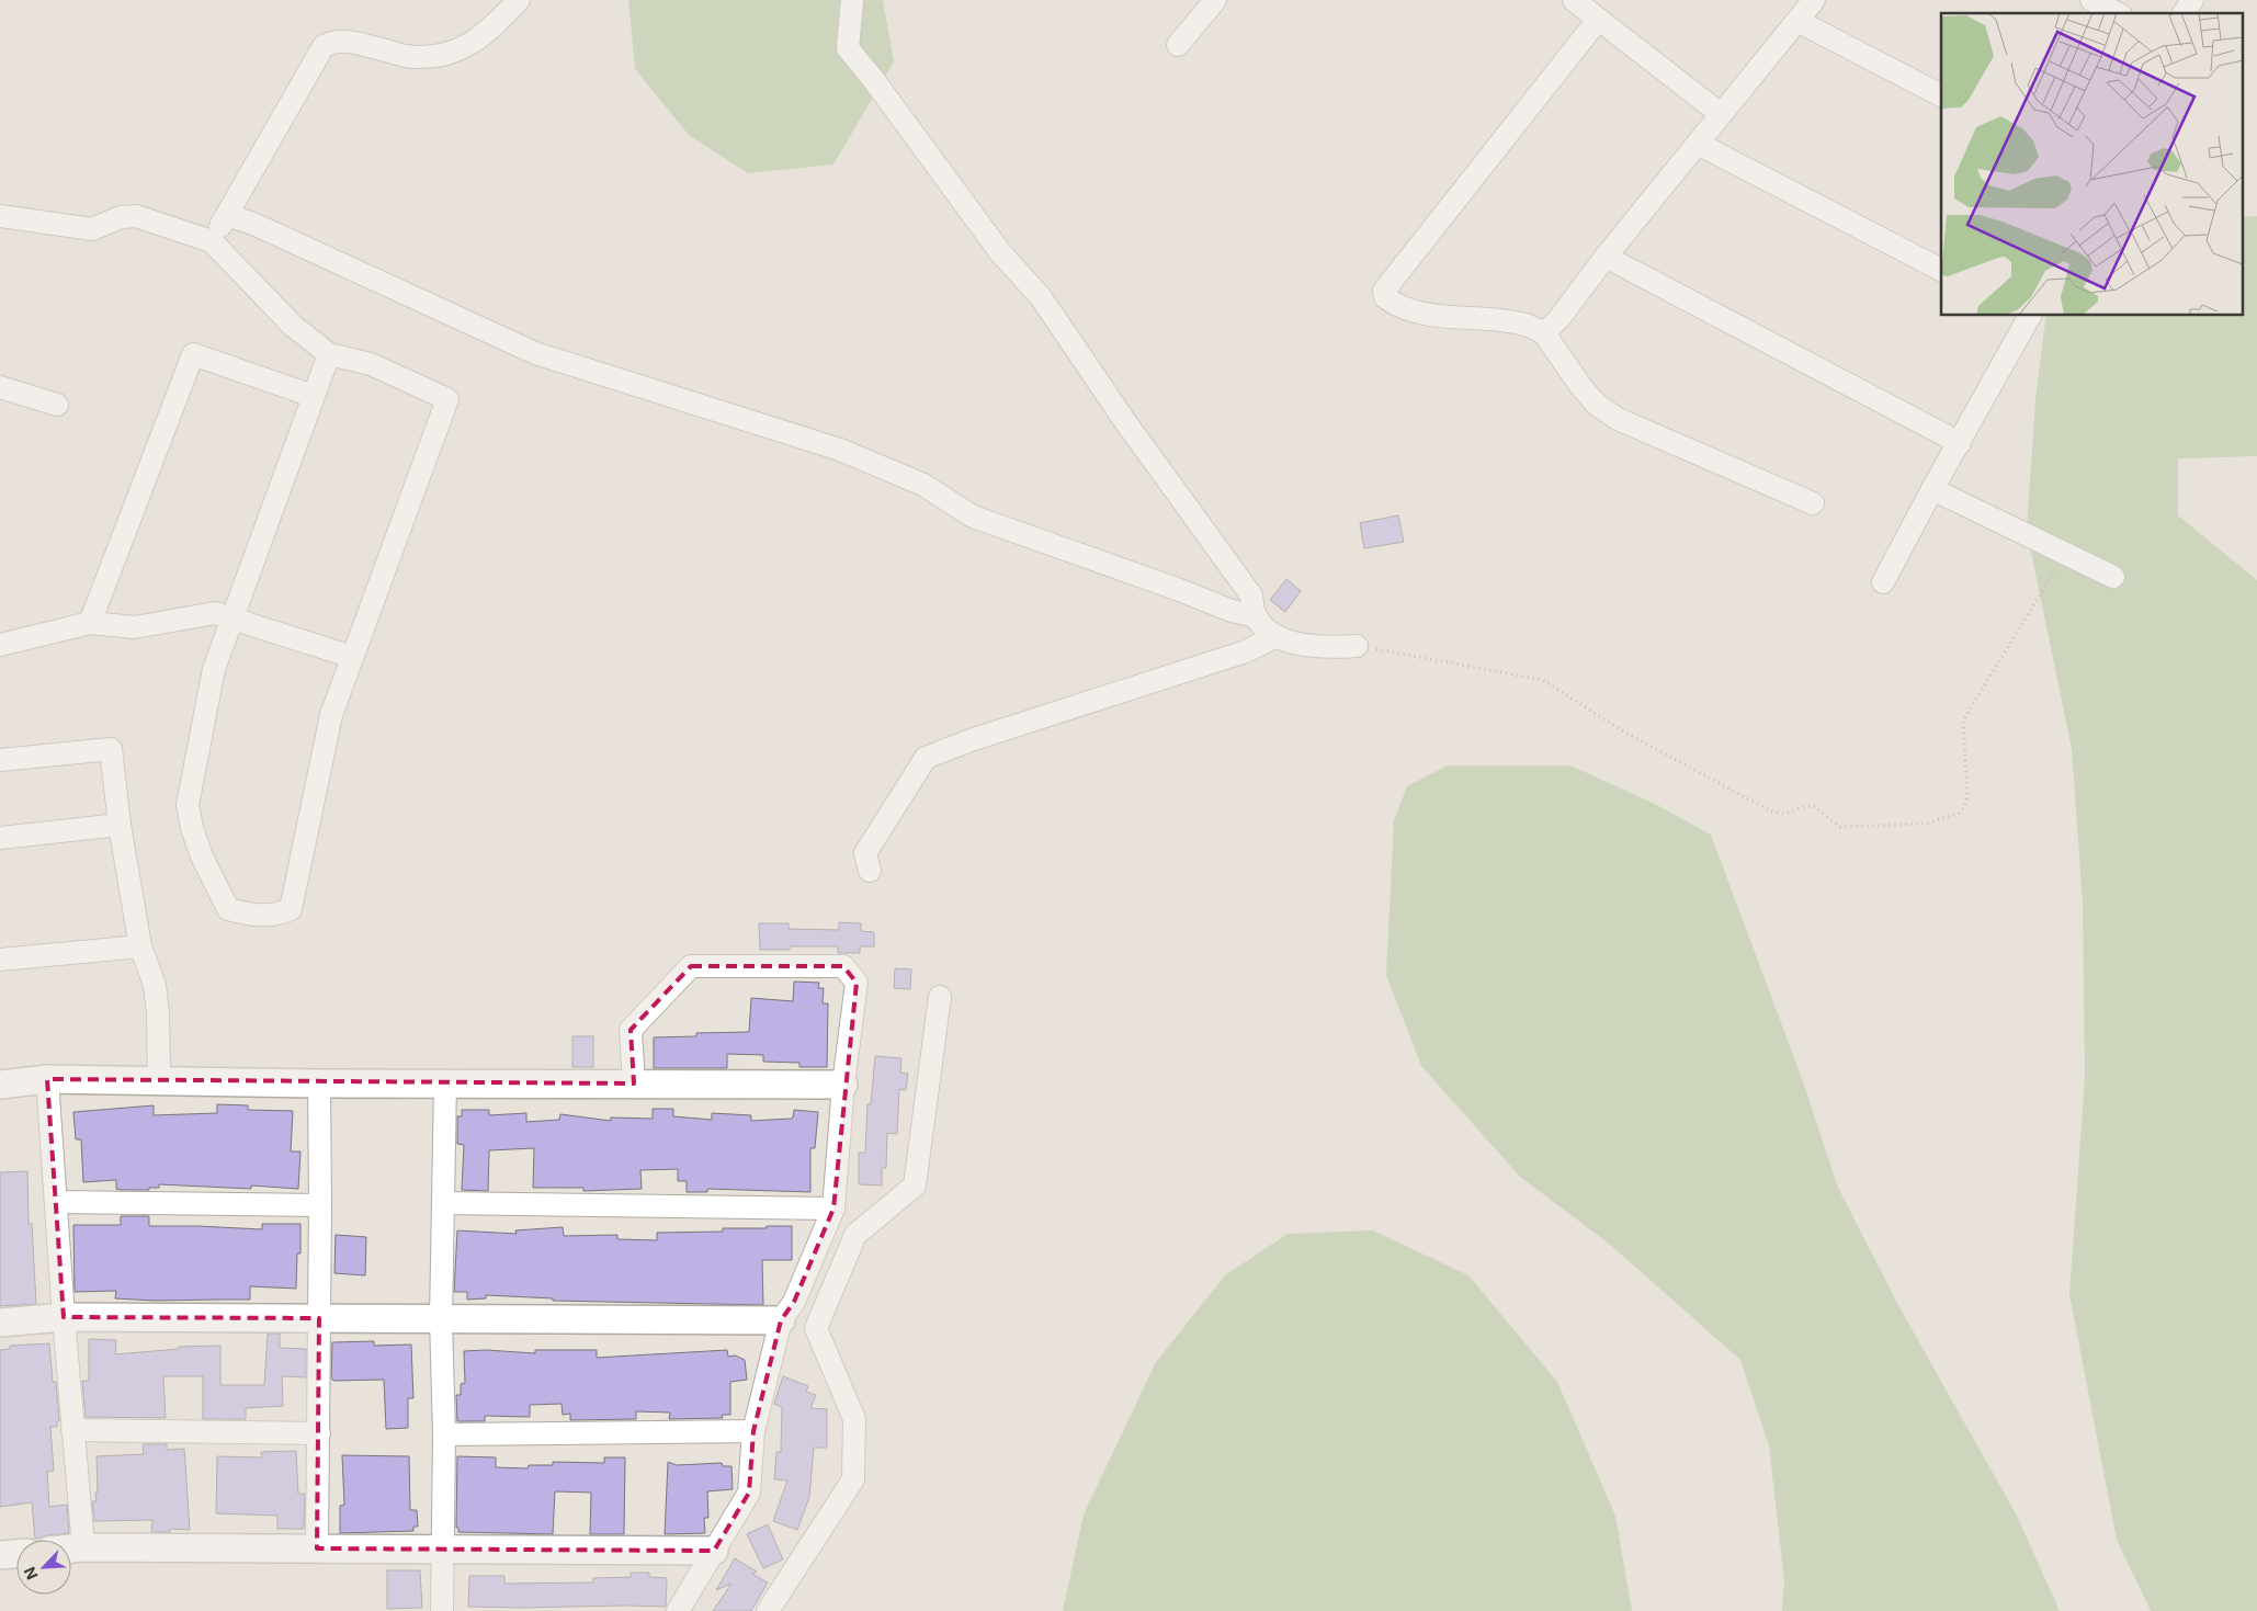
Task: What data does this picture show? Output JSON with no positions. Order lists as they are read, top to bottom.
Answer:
{
  "north": "bottom left"
}
